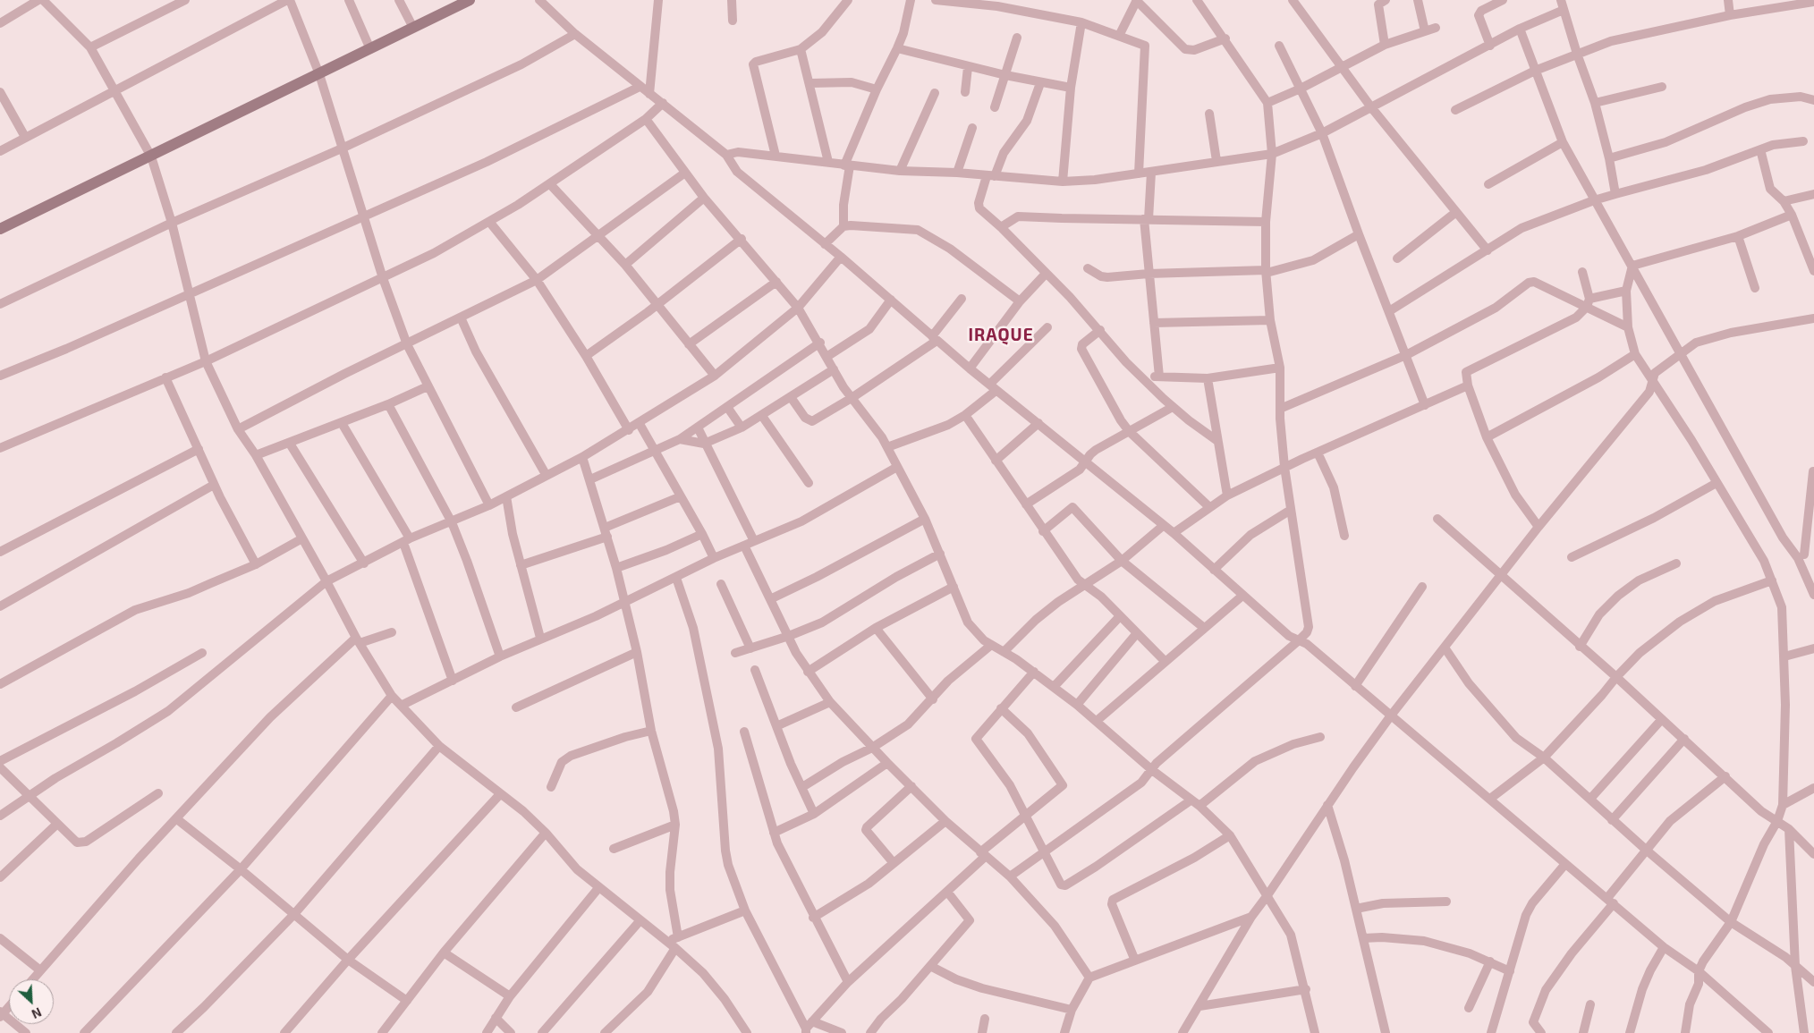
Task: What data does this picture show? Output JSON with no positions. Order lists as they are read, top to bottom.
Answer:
{
  "districts": ["IRAQUE"],
  "north": "bottom right"
}
